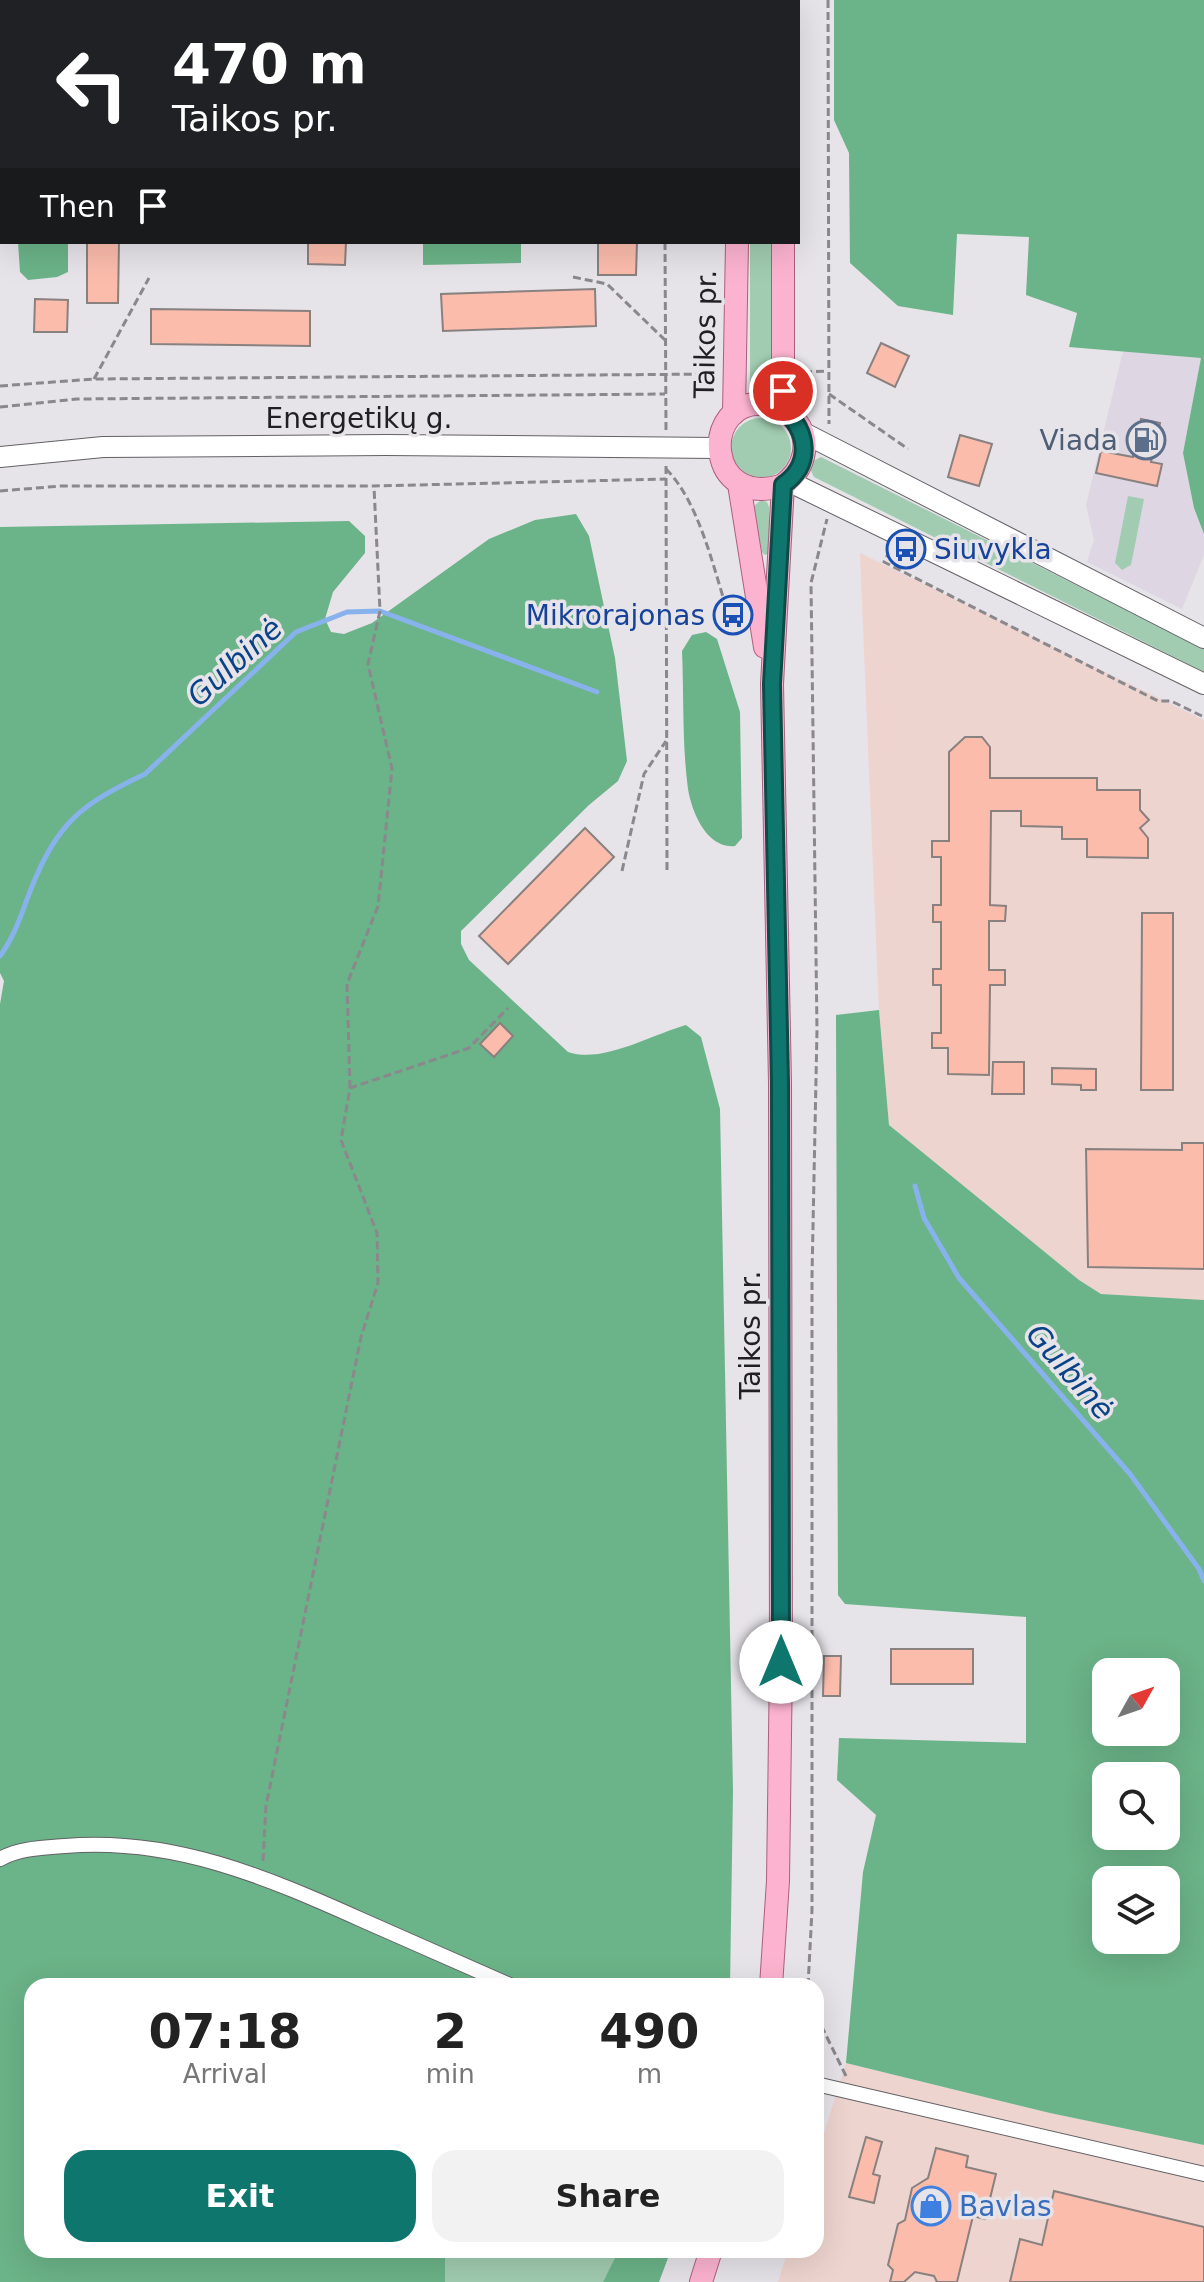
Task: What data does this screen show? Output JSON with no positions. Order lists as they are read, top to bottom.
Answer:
{
  "streets": {
    "main road": ["Taikos pr.", "Energetikų g."]
  },
  "crossings": [
    ["Taikos pr.", "Energetikų g."]
  ],
  "water": ["Gulbinė"],
  "places": {
    "fuel station": ["Viada"],
    "bus stop": ["Siuvykla", "Mikrorajonas"],
    "shop": ["Bavlas"]
  },
  "north": "top right",
  "page": {
    "turn": ["470 m", "Taikos pr."],
    "then": "Then",
    "eta": [
      "07:18",
      "Arrival",
      "2",
      "min",
      "490",
      "m"
    ],
    "buttons": ["Exit", "Share"]
  }
}
